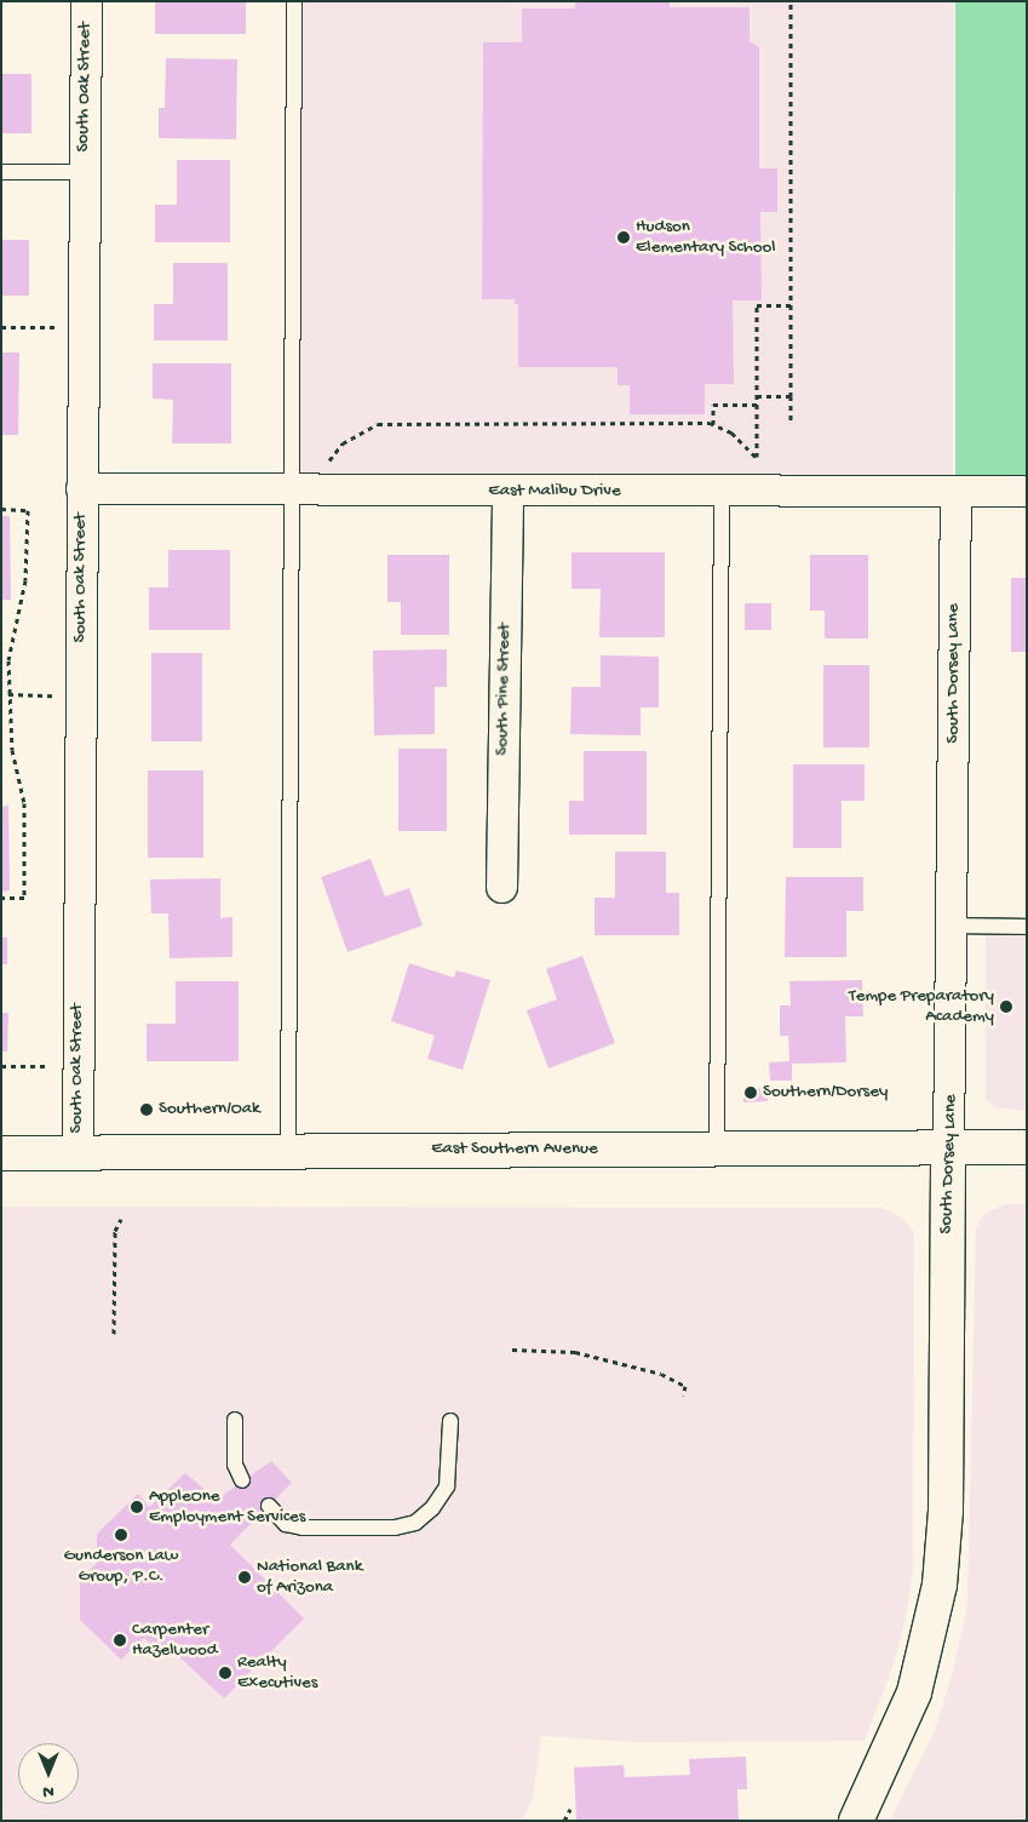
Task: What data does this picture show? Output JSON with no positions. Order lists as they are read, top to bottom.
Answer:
{
  "streets": {
    "main road": ["South Dorsey Lane", "East Southern Avenue"],
    "street": ["South Oak Street", "East Malibu Drive", "South Pine Street"]
  },
  "crossings": [
    ["South Oak Street", "East Malibu Drive"],
    ["South Oak Street", "East Southern Avenue"],
    ["East Malibu Drive", "South Dorsey Lane"],
    ["East Malibu Drive", "South Pine Street"],
    ["South Dorsey Lane", "East Southern Avenue"]
  ],
  "places": [
    "Hudson Elementary School",
    "Tempe Preparatory Academy",
    "Southern/Dorsey",
    "Southern/Oak",
    "AppleOne Employment Services",
    "Gunderson Law Group, P.C.",
    "National Bank of Arizona",
    "Carpenter Hazelwood",
    "Realty Executives"
  ],
  "north": "bottom"
}
